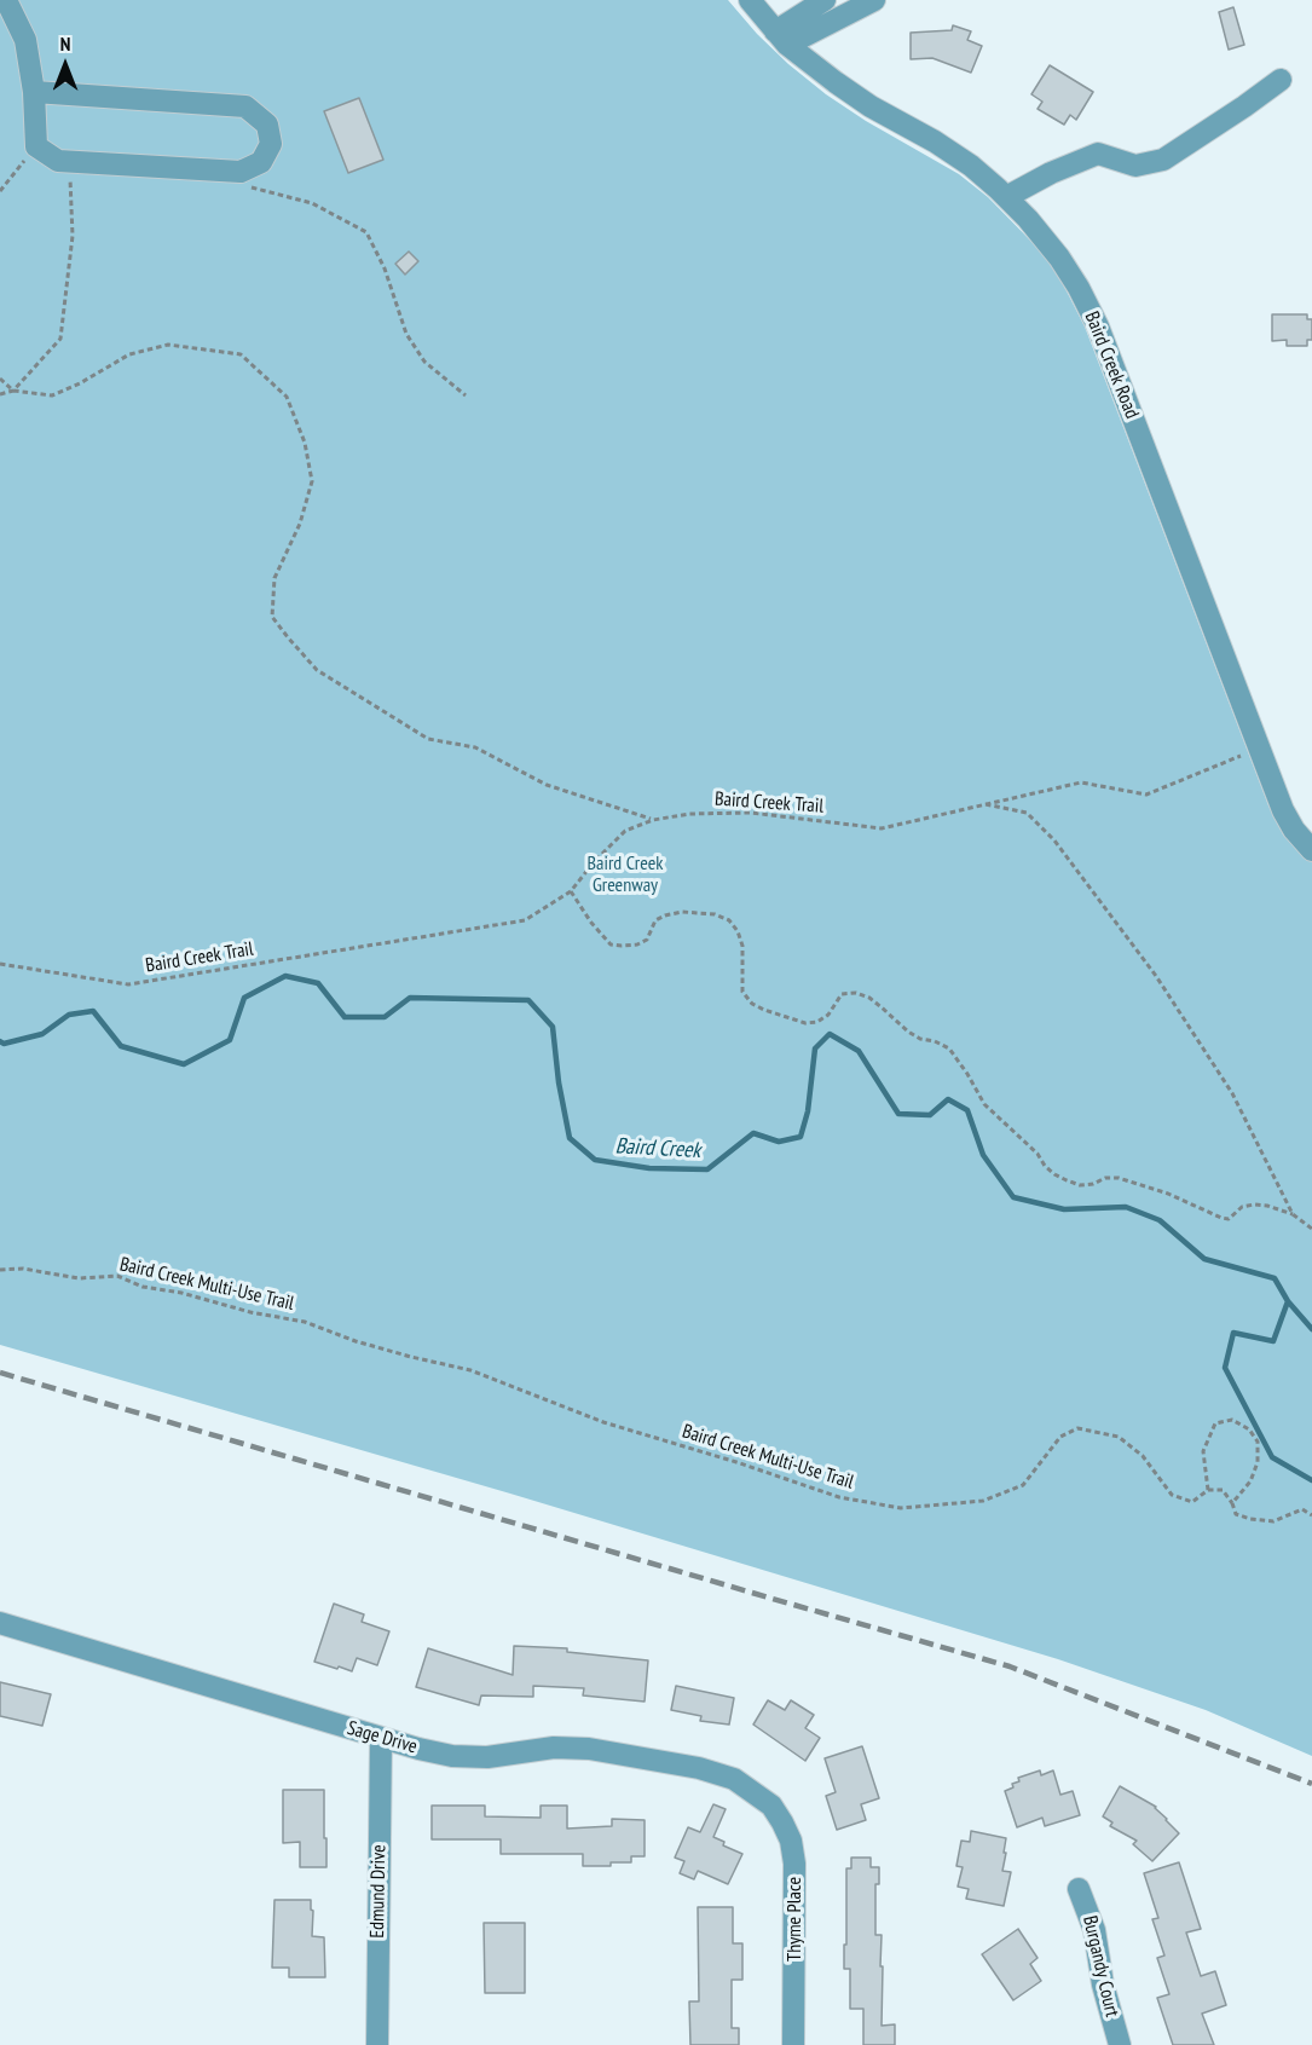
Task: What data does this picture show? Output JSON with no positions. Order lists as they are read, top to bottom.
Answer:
{
  "streets": {
    "street": [
      "Baird Creek Road",
      "Sage Drive",
      "Edmund Drive",
      "Thyme Place",
      "Burgandy Court"
    ],
    "path": ["Baird Creek Trail", "Baird Creek Multi-Use Trail"]
  },
  "crossings": [
    ["Sage Drive", "Edmund Drive"],
    ["Sage Drive", "Thyme Place"]
  ],
  "water": ["Baird Creek"],
  "parks": ["Baird Creek Greenway"],
  "north": "top"
}
